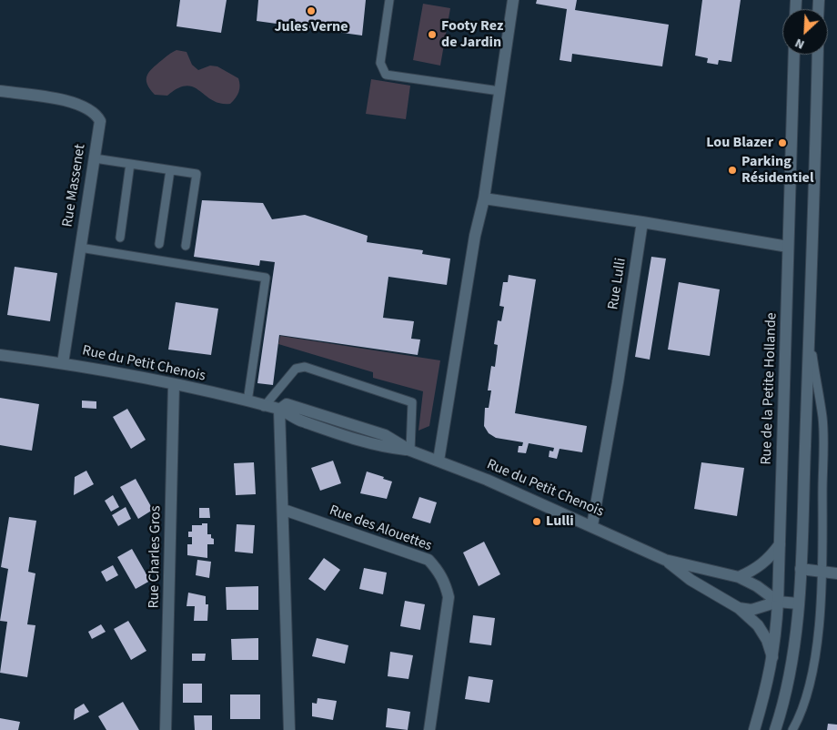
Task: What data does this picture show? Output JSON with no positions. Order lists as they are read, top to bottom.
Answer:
{
  "streets": {
    "street": [
      "Rue Massenet",
      "Rue Lulli",
      "Rue du Petit Chenois",
      "Rue de la Petite Hollande",
      "Rue des Alouettes",
      "Rue Charles Gros"
    ]
  },
  "crossings": [
    ["Rue Massenet", "Rue du Petit Chenois"],
    ["Rue Lulli", "Rue du Petit Chenois"],
    ["Rue du Petit Chenois", "Rue de la Petite Hollande"],
    ["Rue du Petit Chenois", "Rue Charles Gros"]
  ],
  "places": [
    "Jules Verne",
    "Footy Rez de Jardin",
    "Lou Blazer",
    "Parking Résidentiel",
    "Lulli"
  ],
  "north": "bottom left"
}
